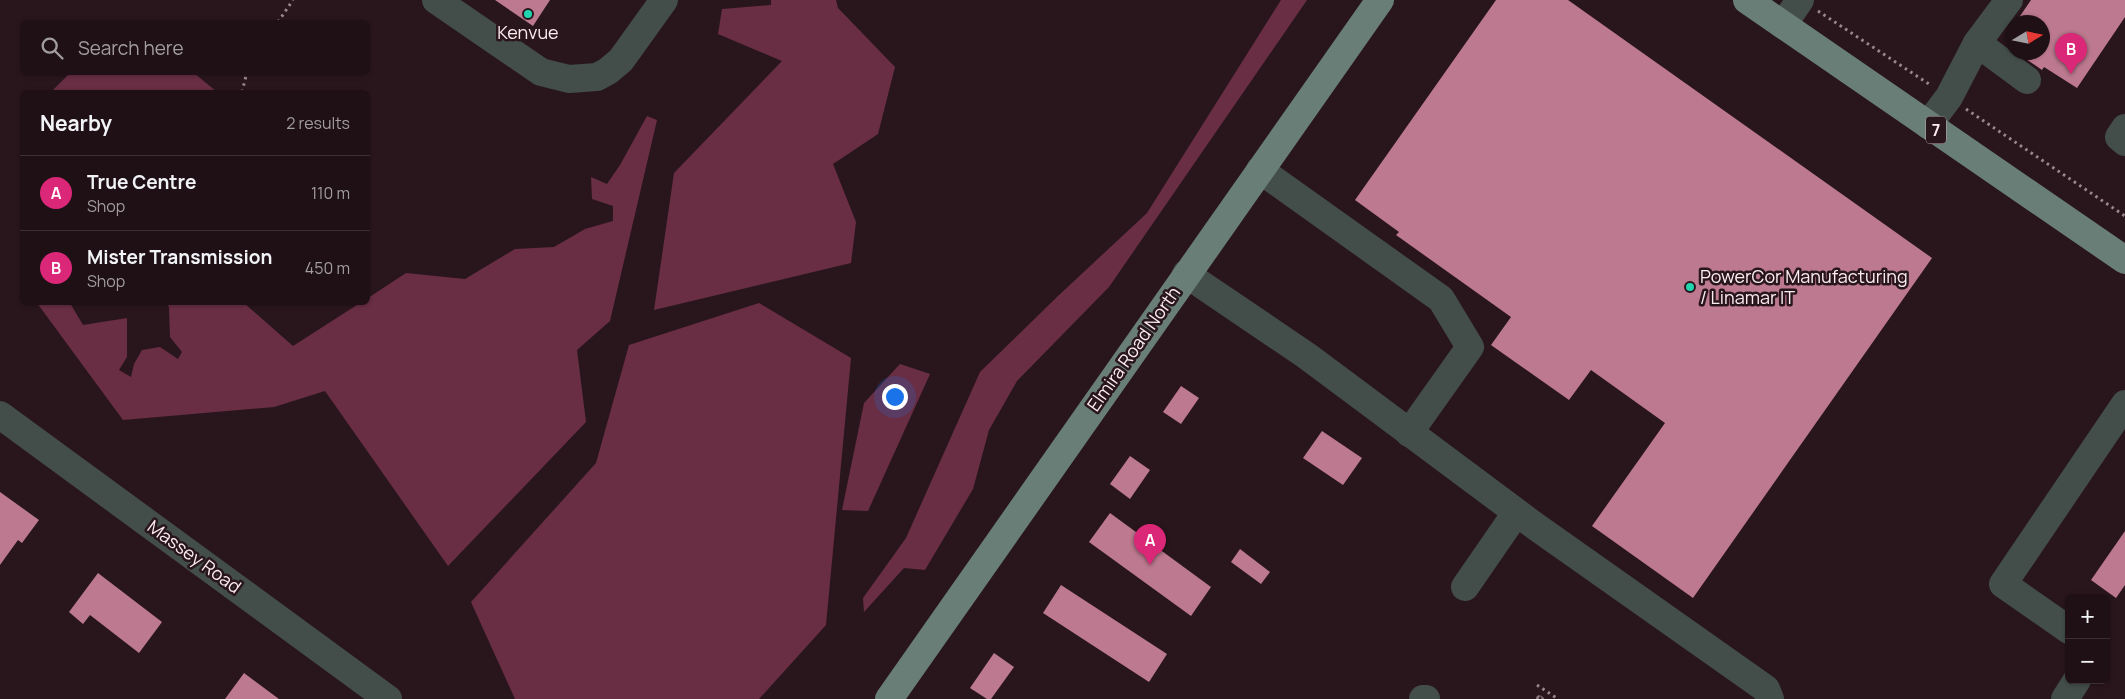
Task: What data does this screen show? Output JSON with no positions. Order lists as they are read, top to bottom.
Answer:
{
  "streets": {
    "main road": ["7", "Elmira Road North"],
    "street": ["Massey Road"]
  },
  "places": ["Kenvue", "PowerCor Manufacturing / Linamar IT"],
  "north": "right",
  "page": {
    "search": "Search here",
    "pins": ["B", "A"],
    "heading": ["Nearby", "2 results"],
    "list": [
      {
        "mark": "A",
        "name": "True Centre",
        "note": "Shop",
        "value": "110 m"
      },
      {
        "mark": "B",
        "name": "Mister Transmission",
        "note": "Shop",
        "value": "450 m"
      }
    ],
    "map_buttons": ["+", "−"]
  }
}
